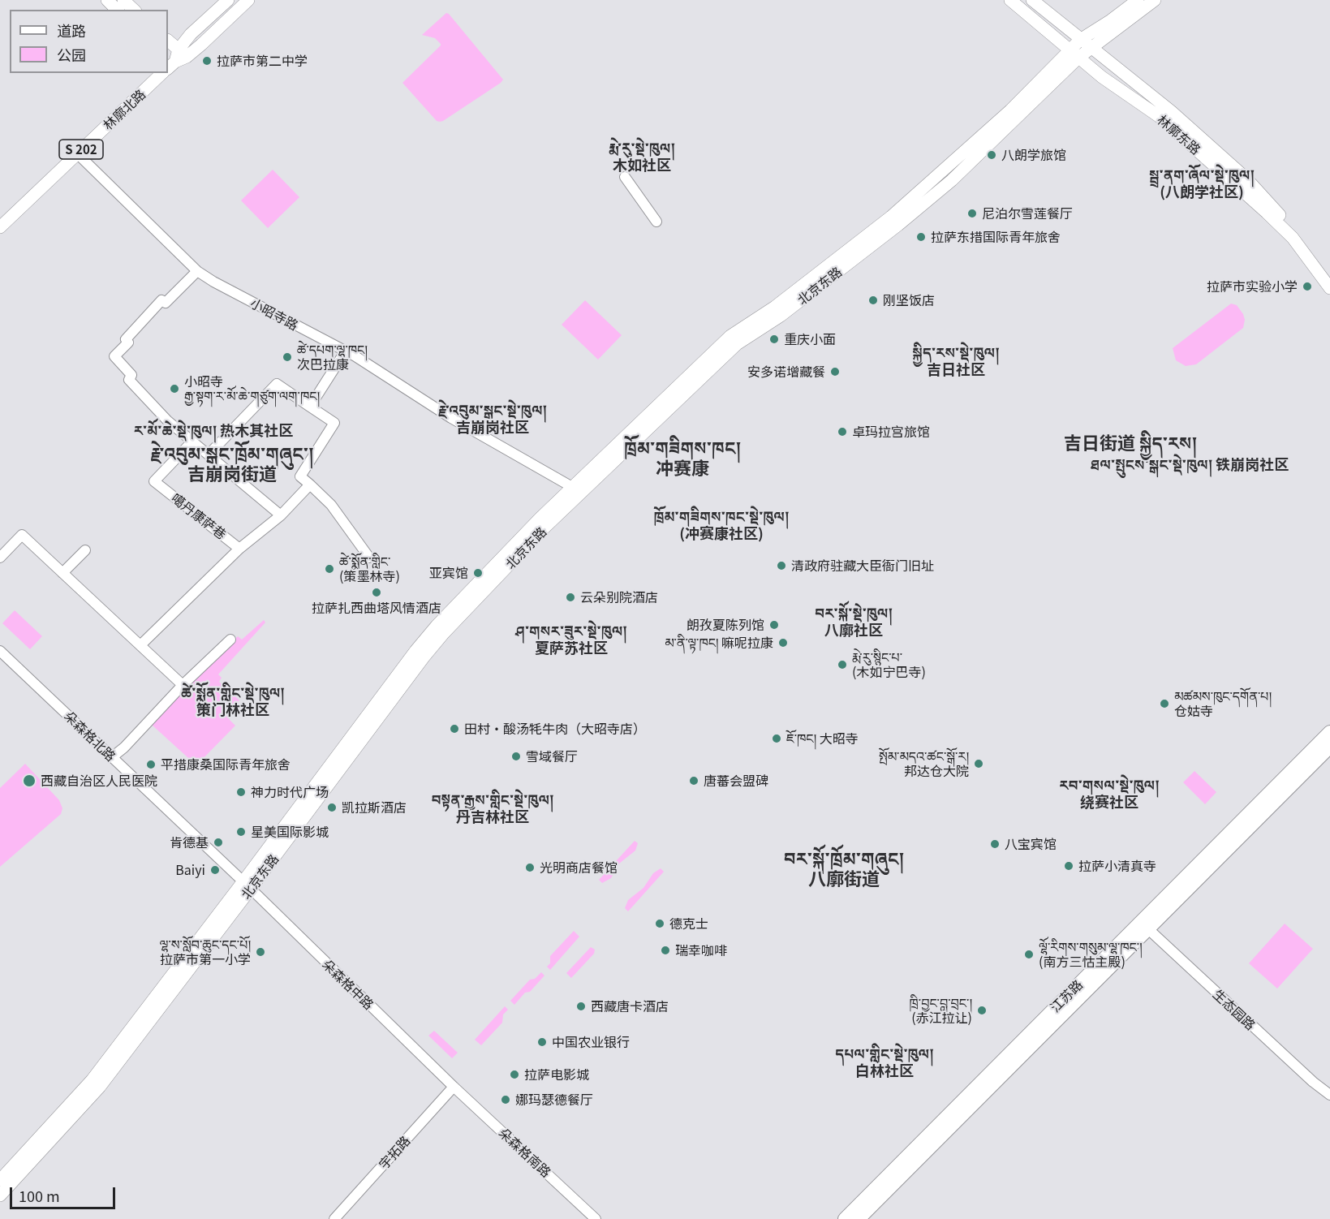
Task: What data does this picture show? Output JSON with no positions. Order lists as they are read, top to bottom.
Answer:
{
  "streets": {
    "highway": ["江苏路"],
    "main road": [
      "林廓北路",
      "林廓东路",
      "S 202",
      "北京东路"
    ],
    "street": [
      "小昭寺路",
      "噶丹康萨巷",
      "朵森格北路",
      "朵森格中路",
      "生态园路",
      "宇拓路",
      "朵森格南路"
    ]
  },
  "crossings": [
    ["林廓北路", "小昭寺路"],
    ["林廓东路", "北京东路"],
    ["北京东路", "小昭寺路"],
    ["北京东路", "朵森格北路"],
    ["北京东路", "朵森格中路"],
    ["朵森格北路", "朵森格中路"],
    ["朵森格中路", "宇拓路"],
    ["朵森格中路", "朵森格南路"],
    ["江苏路", "生态园路"],
    ["宇拓路", "朵森格南路"]
  ],
  "districts": [
    "རྨེ་རུ་སྡེ་ཁུལ། 木如社区",
    "སྦྲ་ནག་ཞོལ་སྡེ་ཁུལ། (八朗学社区)",
    "སྐྱིད་རས་སྡེ་ཁུལ། 吉日社区",
    "རྗེ་འབུམ་སྒང་སྡེ་ཁུལ། 吉崩岗社区",
    "ར་མོ་ཆེ་སྡེ་ཁུལ། 热木其社区",
    "吉日街道 སྐྱིད་རས།",
    "ཁྲོམ་གཟིགས་ཁང། 冲赛康",
    "རྗེ་འབུམ་སྒང་ཁྲོམ་གཞུང་། 吉崩岗街道",
    "ཐལ་སྤུངས་སྒང་སྡེ་ཁུལ། 铁崩岗社区",
    "ཁྲོམ་གཟིགས་ཁང་སྡེ་ཁུལ། (冲赛康社区)",
    "བར་སྐོ་སྡེ་ཁུལ། 八廓社区",
    "ཤ་གསར་ཟུར་སྡེ་ཁུལ། 夏萨苏社区",
    "ཚེ་སྨོན་གླིང་སྡེ་ཁུལ། 策门林社区",
    "རབ་གསལ་སྡེ་ཁུལ། 绕赛社区",
    "བསྟན་རྒྱས་གླིང་སྡེ་ཁུལ། 丹吉林社区",
    "བར་སྐོ་ཁྲོམ་གཞུང། 八廓街道",
    "དཔལ་གླིང་སྡེ་ཁུལ། 白林社区"
  ],
  "places": [
    "拉萨市第二中学",
    "八朗学旅馆",
    "尼泊尔雪莲餐厅",
    "拉萨东措国际青年旅舍",
    "拉萨市实验小学",
    "刚坚饭店",
    "重庆小面",
    "ཚེ་དཔག་ལྷ་ཁང། 次巴拉康",
    "安多诺增藏餐",
    "小昭寺 རྒྱ་སྟག་ར་མོ་ཆེ་གཙུག་ལག་ཁང།",
    "卓玛拉宫旅馆",
    "清政府驻藏大臣衙门旧址",
    "ཚེ་སྨོན་གླིང་ (策墨林寺)",
    "亚宾馆",
    "拉萨扎西曲塔风情酒店",
    "云朵别院酒店",
    "朗孜夏陈列馆",
    "མ་ནི་ལྟ་ཁང། 嘛呢拉康",
    "རྨེ་རུ་སྙིང་པ་ (木如宁巴寺)",
    "མཚམས་ཁུང་དགོན་པ། 仓姑寺",
    "田村·酸汤牦牛肉（大昭寺店）",
    "ཇོ་ཁང། 大昭寺",
    "雪域餐厅",
    "སྤོམ་མདའ་ཚང་སྒོ་ར། 邦达仓大院",
    "平措康桑国际青年旅舍",
    "西藏自治区人民医院",
    "唐蕃会盟碑",
    "神力时代广场",
    "凯拉斯酒店",
    "星美国际影城",
    "肯德基",
    "八宝宾馆",
    "拉萨小清真寺",
    "光明商店餐馆",
    "Baiyi",
    "德克士",
    "瑞幸咖啡",
    "ལྷ་ས་སློབ་ཆུང་དང་པོ། 拉萨市第一小学",
    "ལྷོ་རིགས་གསུམ་ལྷ་ཁང་། (南方三怙主殿)",
    "西藏唐卡酒店",
    "ཁྲི་བྱང་བླ་བྲང་། (赤江拉让)",
    "中国农业银行",
    "拉萨电影城",
    "娜玛瑟德餐厅"
  ],
  "legend": ["道路", "公园"],
  "scale_bar": "100 m"
}
